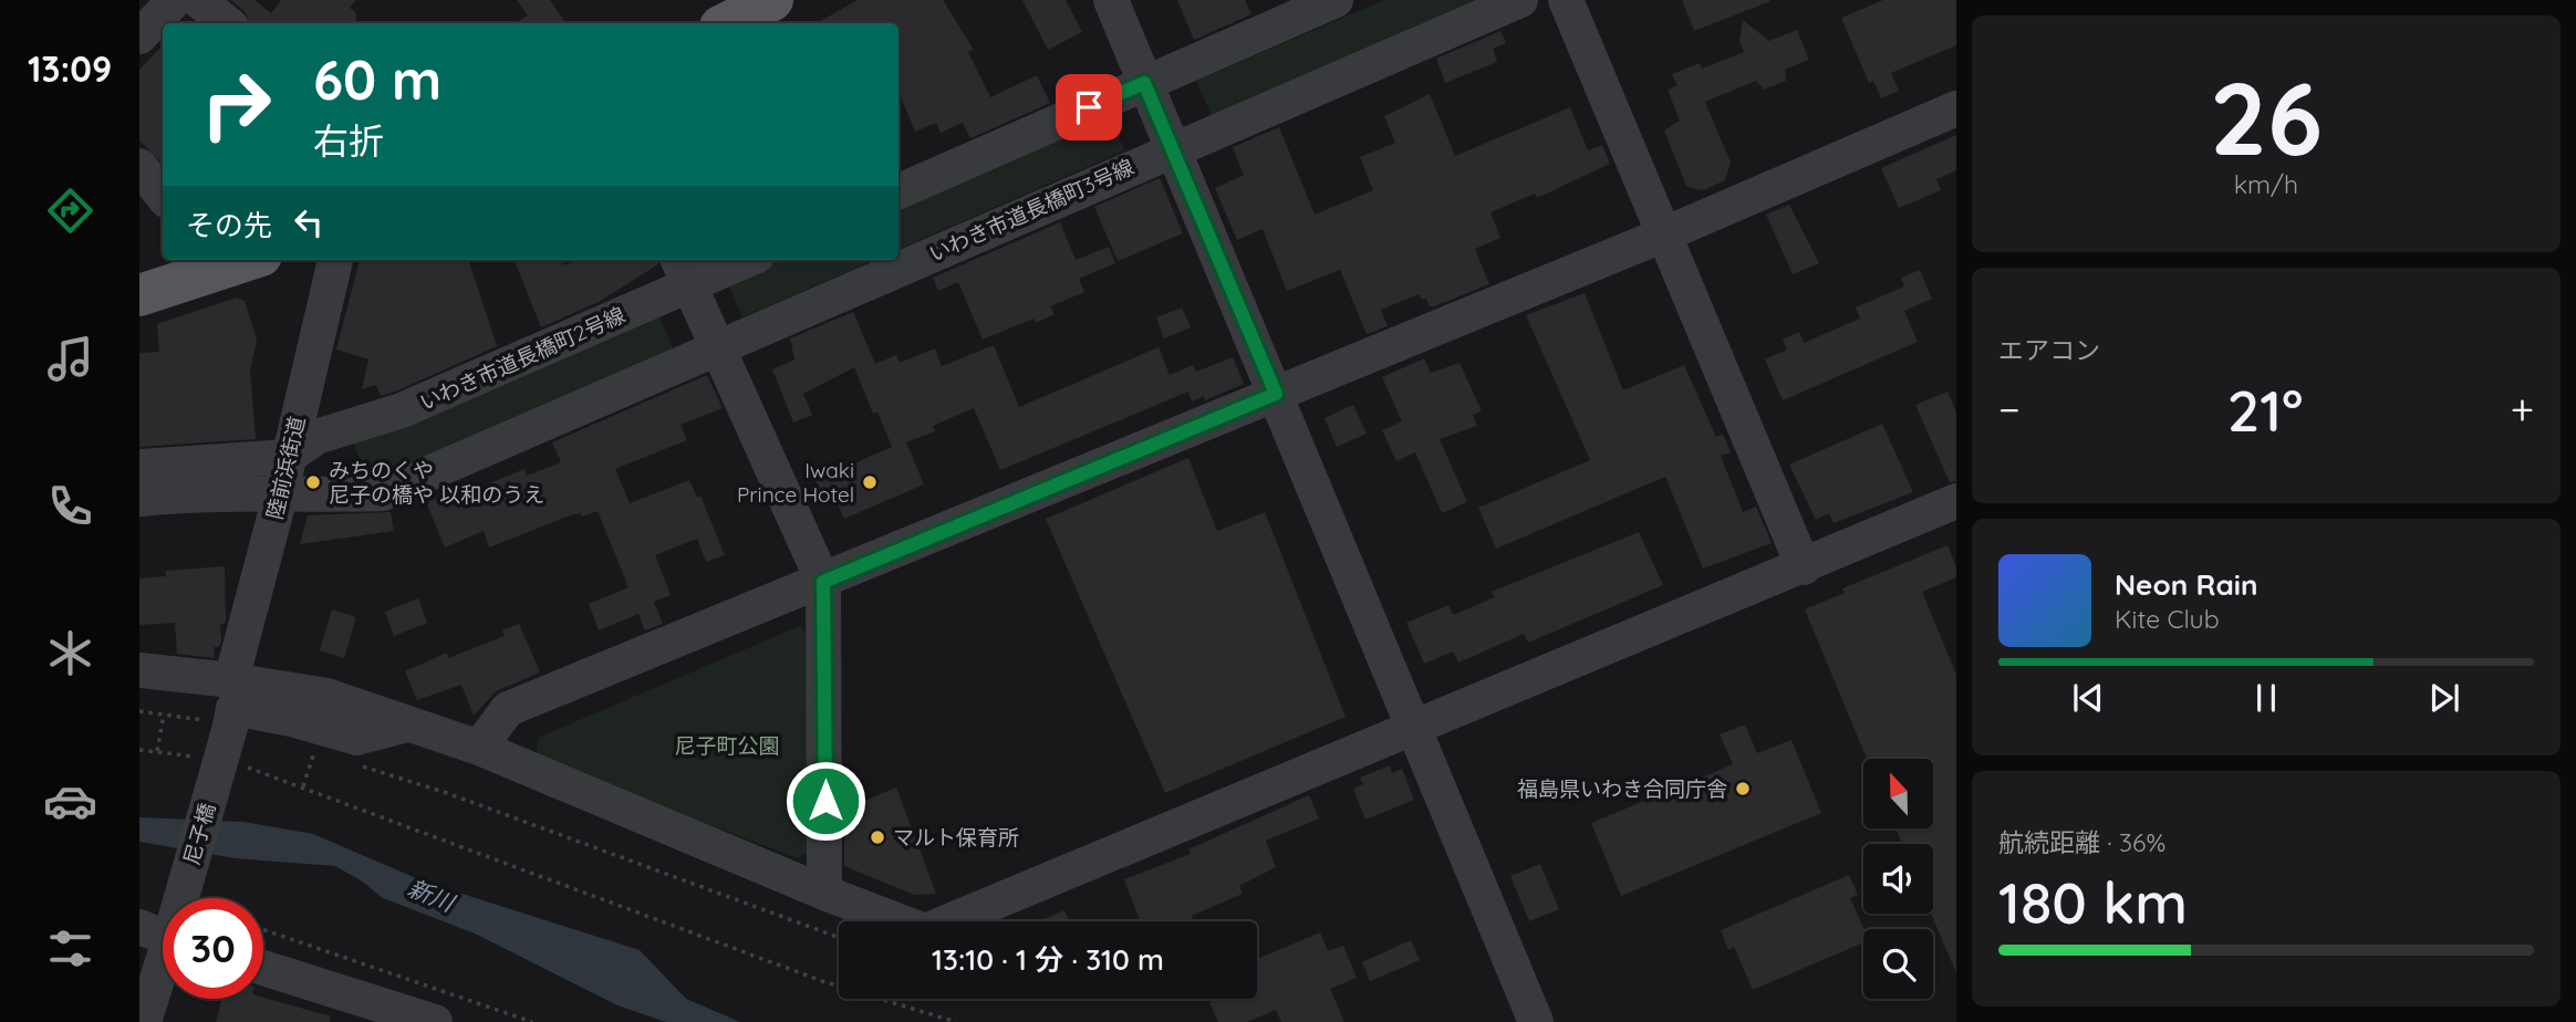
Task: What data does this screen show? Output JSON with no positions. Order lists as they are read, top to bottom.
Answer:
{
  "streets": {
    "street": [
      "いわき市道長橋町3号線",
      "いわき市道長橋町2号線",
      "陸前浜街道",
      "尼子橋"
    ]
  },
  "crossings": [
    ["いわき市道長橋町3号線", "陸前浜街道"],
    ["いわき市道長橋町2号線", "陸前浜街道"]
  ],
  "water": ["新川"],
  "parks": ["尼子町公園"],
  "places": [
    "みちのくや 尼子の橋や 以和のうえ",
    "Iwaki Prince Hotel",
    "福島県いわき合同庁舎",
    "マルト保育所"
  ],
  "north": "top",
  "page": {
    "tabs": "13:09",
    "tile": [
      ["26", "km/h"],
      "エアコン",
      ["航続距離 · 36%", "180 km"]
    ],
    "turn": ["60 m", "右折"],
    "then": "その先",
    "heat": ["−", "21°", "+"],
    "song": ["Neon Rain", "Kite Club"],
    "limit": "30",
    "trip": "13:10 · 1 分 · 310 m"
  }
}
